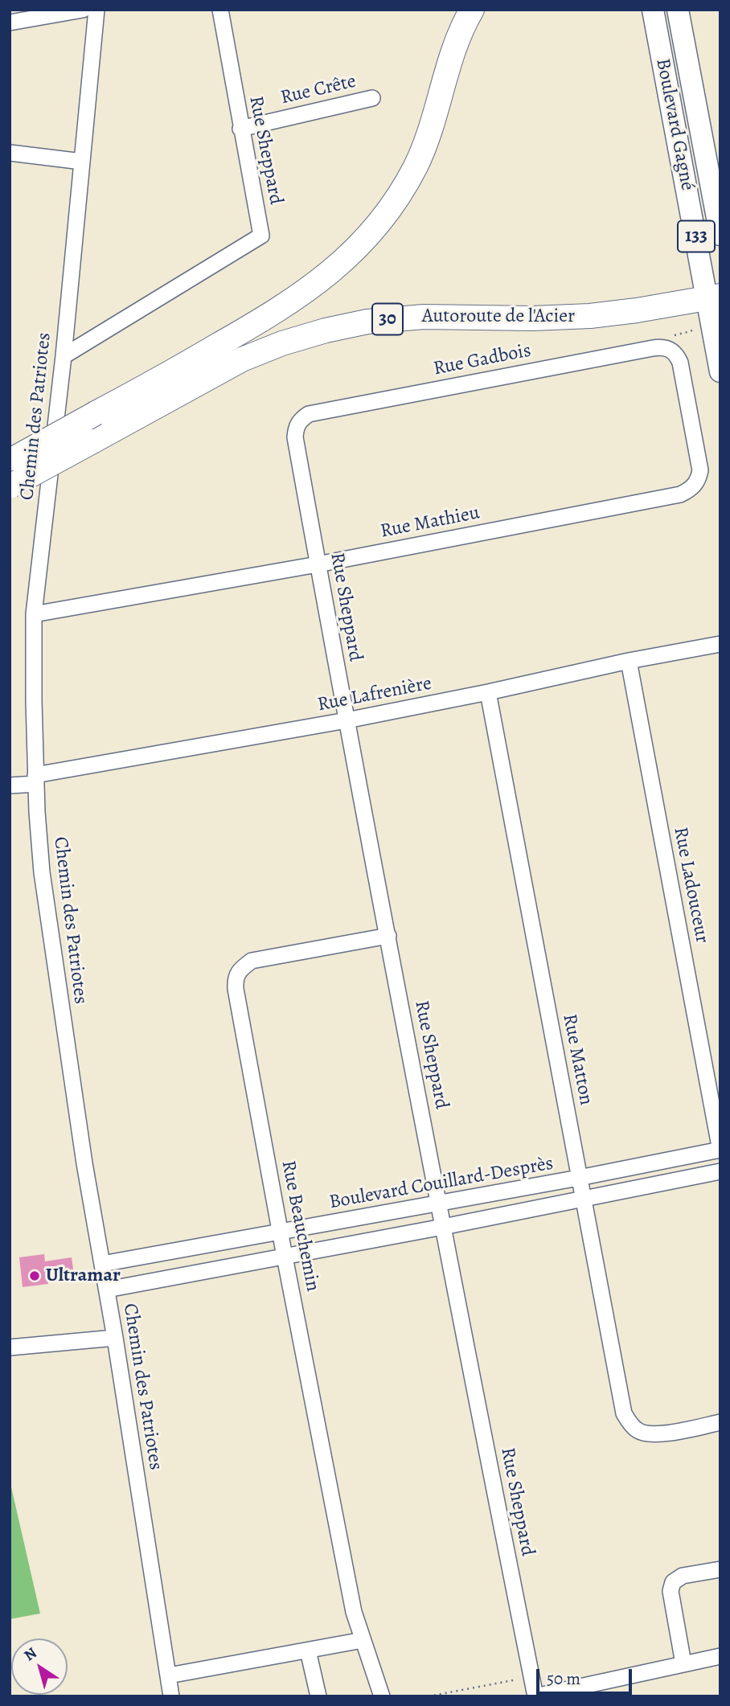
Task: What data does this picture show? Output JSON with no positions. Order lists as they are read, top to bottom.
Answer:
{
  "streets": {
    "highway": ["Autoroute de l'Acier", "30"],
    "main road": ["Boulevard Gagné", "133"],
    "street": [
      "Rue Crête",
      "Rue Sheppard",
      "Rue Gadbois",
      "Chemin des Patriotes",
      "Rue Mathieu",
      "Rue Lafrenière",
      "Rue Ladouceur",
      "Rue Matton",
      "Boulevard Couillard-Desprès",
      "Rue Beauchemin"
    ]
  },
  "crossings": [
    ["Rue Crête", "Rue Sheppard"],
    ["Boulevard Gagné", "Autoroute de l'Acier"],
    ["Rue Sheppard", "Rue Gadbois"],
    ["Rue Sheppard", "Chemin des Patriotes"],
    ["Rue Sheppard", "Rue Mathieu"],
    ["Rue Sheppard", "Rue Lafrenière"],
    ["Rue Sheppard", "Boulevard Couillard-Desprès"],
    ["Rue Sheppard", "Rue Beauchemin"],
    ["Rue Gadbois", "Rue Mathieu"],
    ["Chemin des Patriotes", "Rue Mathieu"],
    ["Chemin des Patriotes", "Rue Lafrenière"],
    ["Chemin des Patriotes", "Boulevard Couillard-Desprès"],
    ["Rue Lafrenière", "Rue Ladouceur"],
    ["Rue Lafrenière", "Rue Matton"],
    ["Rue Ladouceur", "Boulevard Couillard-Desprès"],
    ["Rue Matton", "Boulevard Couillard-Desprès"],
    ["Boulevard Couillard-Desprès", "Rue Beauchemin"]
  ],
  "places": ["Ultramar"],
  "scale_bar": "50 m",
  "north": "top left"
}
